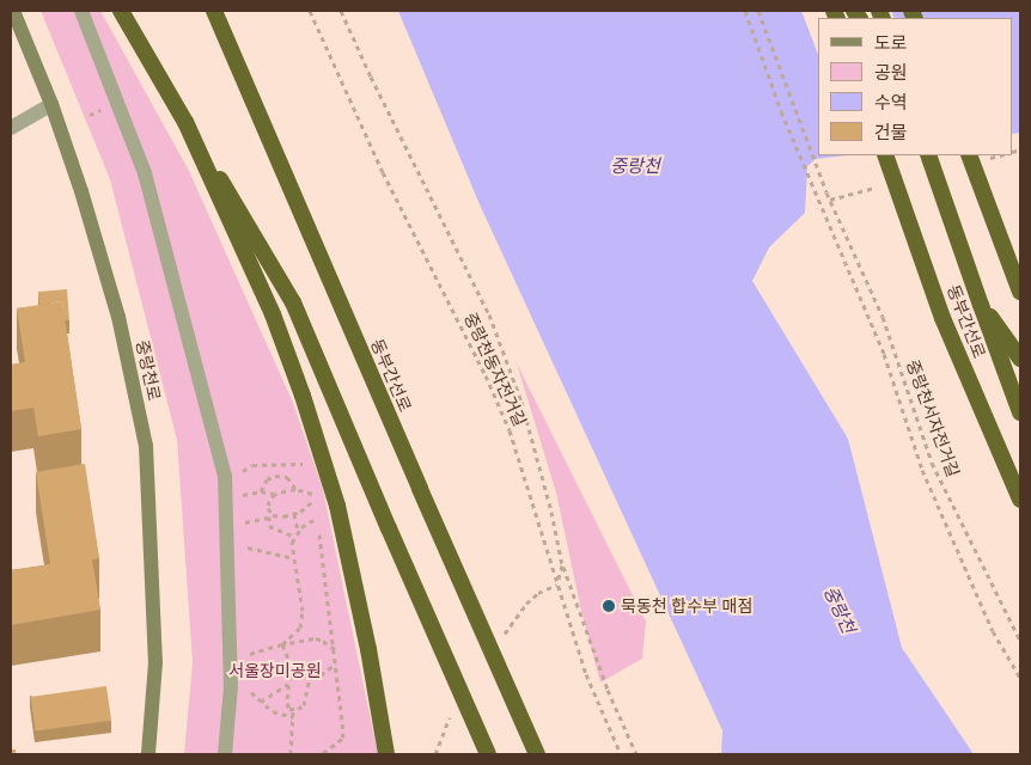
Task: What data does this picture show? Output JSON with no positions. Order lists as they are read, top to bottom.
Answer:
{
  "streets": {
    "highway": ["동부간선로"],
    "main road": ["중랑천로"],
    "path": ["중랑천동자전거길", "중랑천서자전거길"]
  },
  "water": ["중랑천"],
  "parks": ["서울장미공원"],
  "places": ["묵동천 합수부 매점"],
  "legend": [
    "도로",
    "공원",
    "수역",
    "건물"
  ]
}
